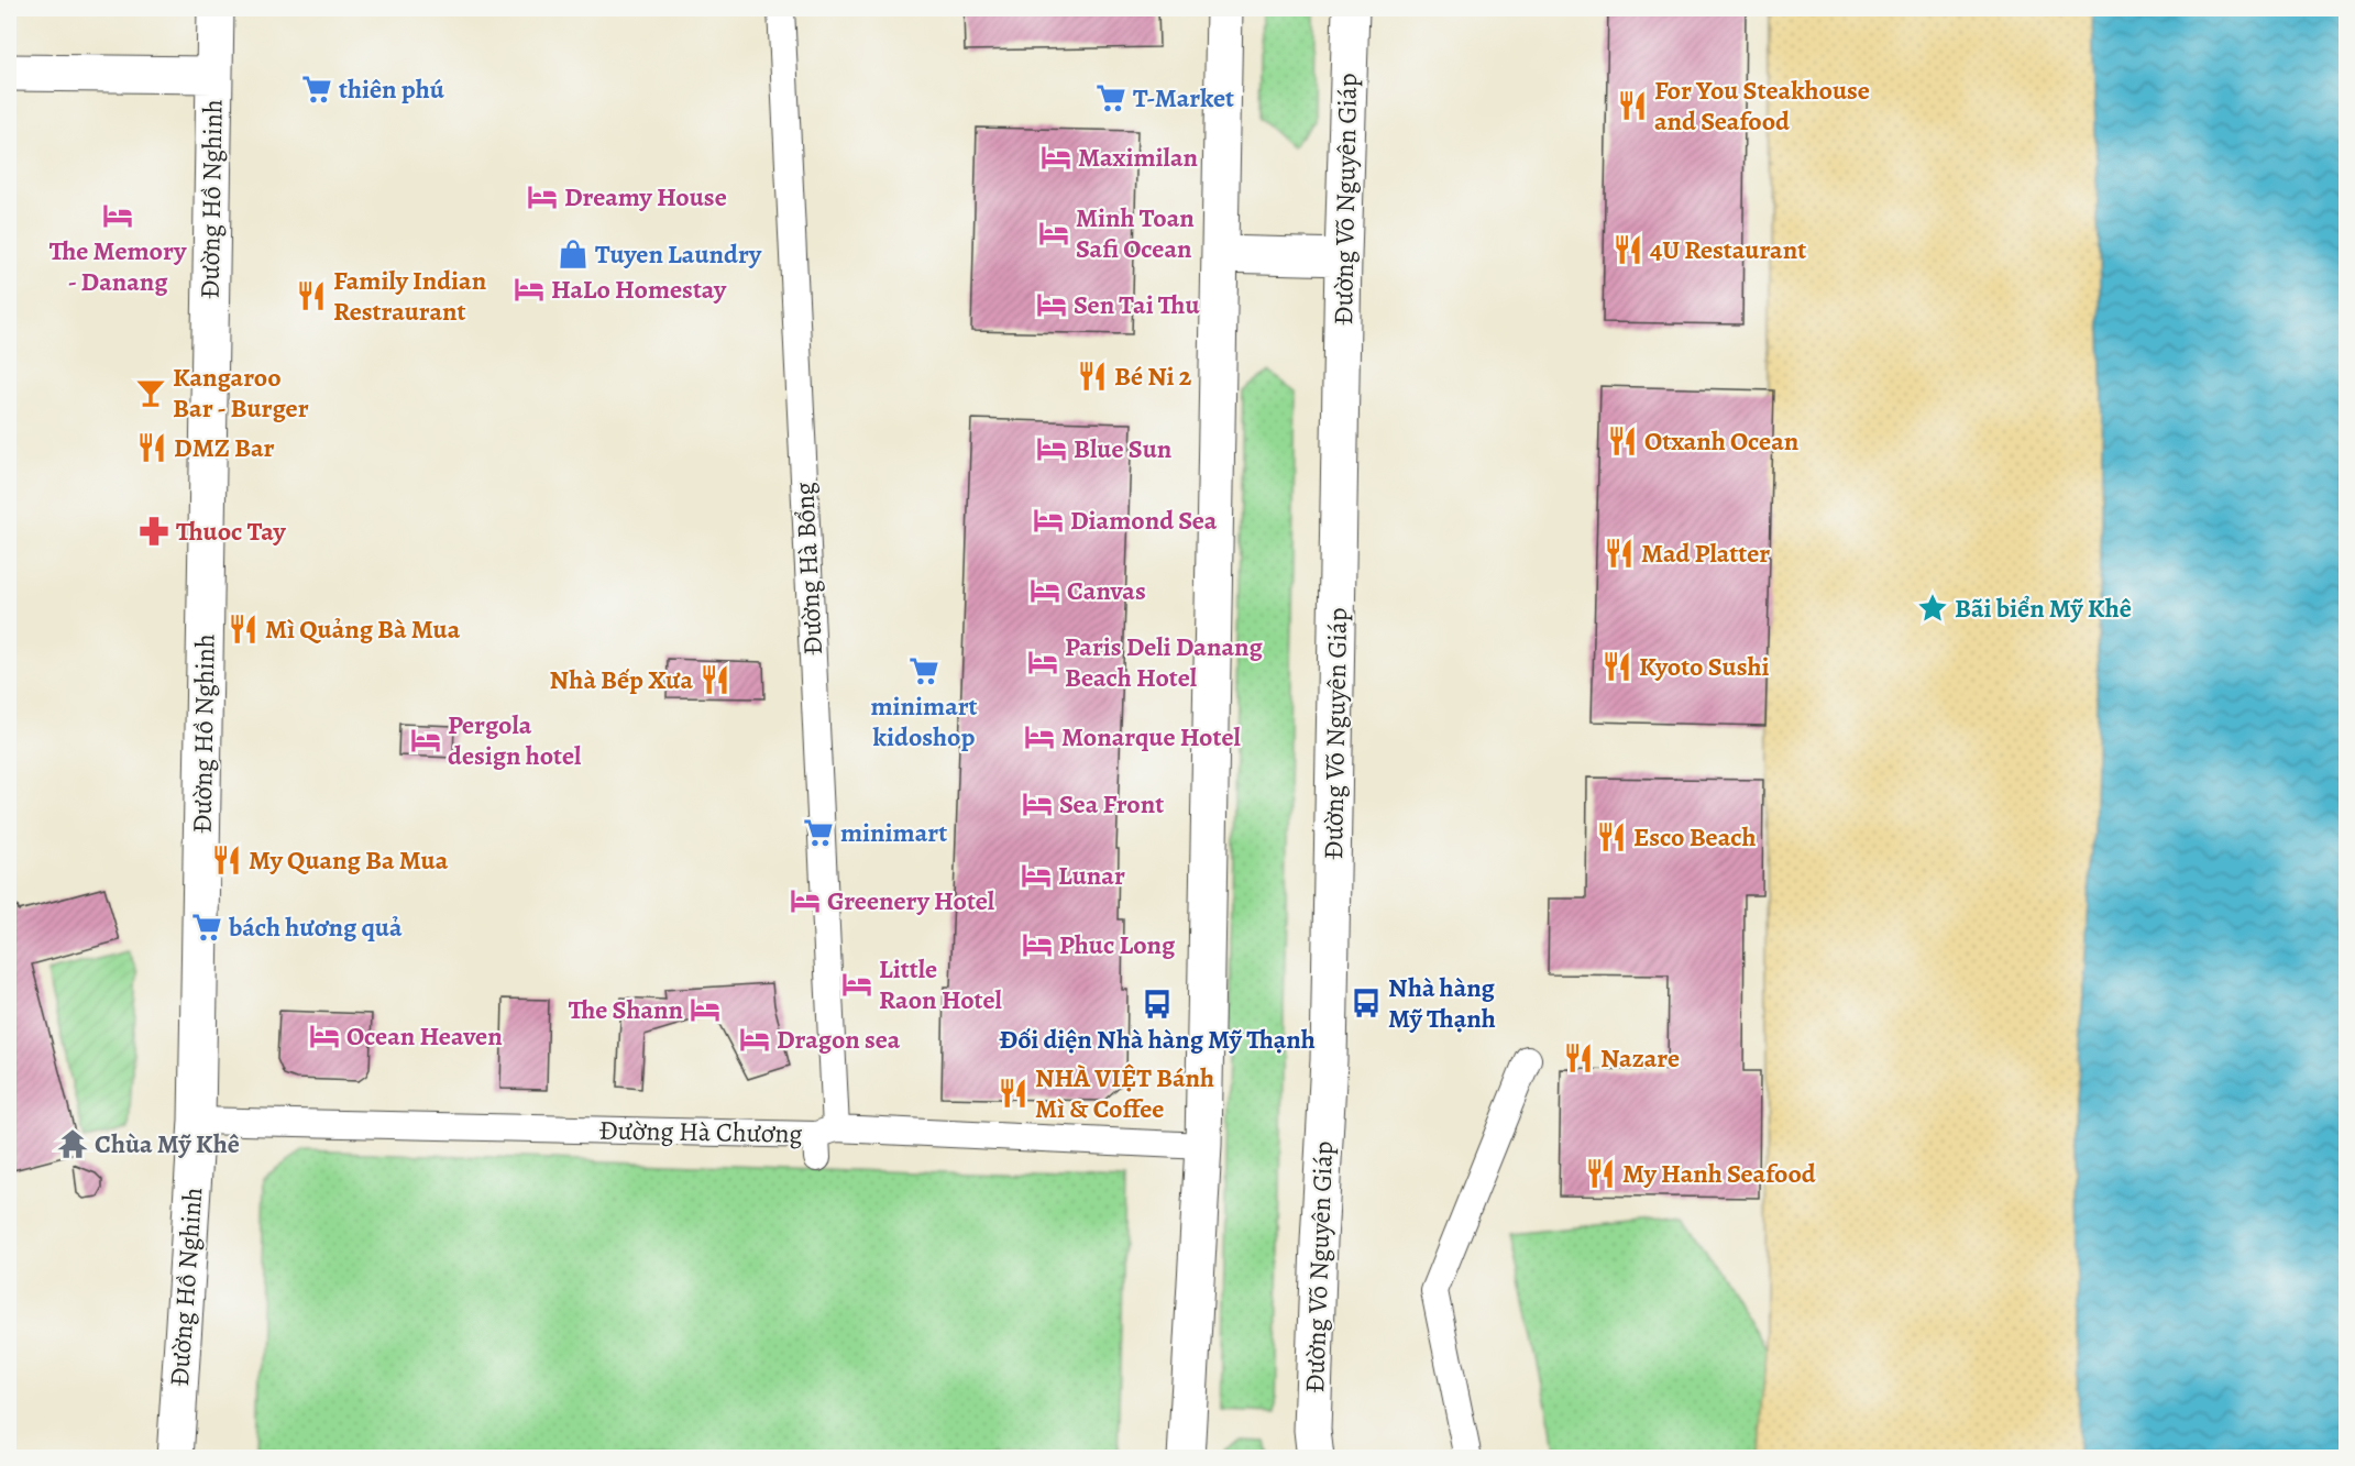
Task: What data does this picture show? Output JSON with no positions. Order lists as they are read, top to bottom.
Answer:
{
  "streets": {
    "main road": ["Đường Hồ Nghinh", "Đường Võ Nguyên Giáp"],
    "street": ["Đường Hà Bổng", "Đường Hà Chương"]
  },
  "crossings": [
    ["Đường Hồ Nghinh", "Đường Hà Chương"],
    ["Đường Hà Bổng", "Đường Hà Chương"]
  ],
  "places": {
    "supermarket": [
      "thiên phú",
      "T-Market",
      "minimart kidoshop",
      "minimart",
      "bách hương quả"
    ],
    "restaurant": [
      "For You Steakhouse and Seafood",
      "4U Restaurant",
      "Family Indian Restraurant",
      "Bé Ni 2",
      "Otxanh Ocean",
      "DMZ Bar",
      "Mad Platter",
      "Mì Quảng Bà Mua",
      "Kyoto Sushi",
      "Nhà Bếp Xưa",
      "Esco Beach",
      "My Quang Ba Mua",
      "Nazare",
      "NHÀ VIỆT Bánh Mì & Coffee",
      "My Hanh Seafood"
    ],
    "hotel": [
      "Maximilan",
      "Dreamy House",
      "The Memory - Danang",
      "Minh Toan Safi Ocean",
      "HaLo Homestay",
      "Sen Tai Thu",
      "Blue Sun",
      "Diamond Sea",
      "Canvas",
      "Paris Deli Danang Beach Hotel",
      "Monarque Hotel",
      "Pergola design hotel",
      "Sea Front",
      "Lunar",
      "Greenery Hotel",
      "Phuc Long",
      "Little Raon Hotel",
      "The Shann",
      "Ocean Heaven",
      "Dragon sea"
    ],
    "shop": ["Tuyen Laundry"],
    "bar": ["Kangaroo Bar - Burger"],
    "pharmacy": ["Thuoc Tay"],
    "place": ["Bãi biển Mỹ Khê"],
    "bus stop": ["Nhà hàng Mỹ Thạnh", "Đối diện Nhà hàng Mỹ Thạnh"],
    "temple": ["Chùa Mỹ Khê"]
  }
}
